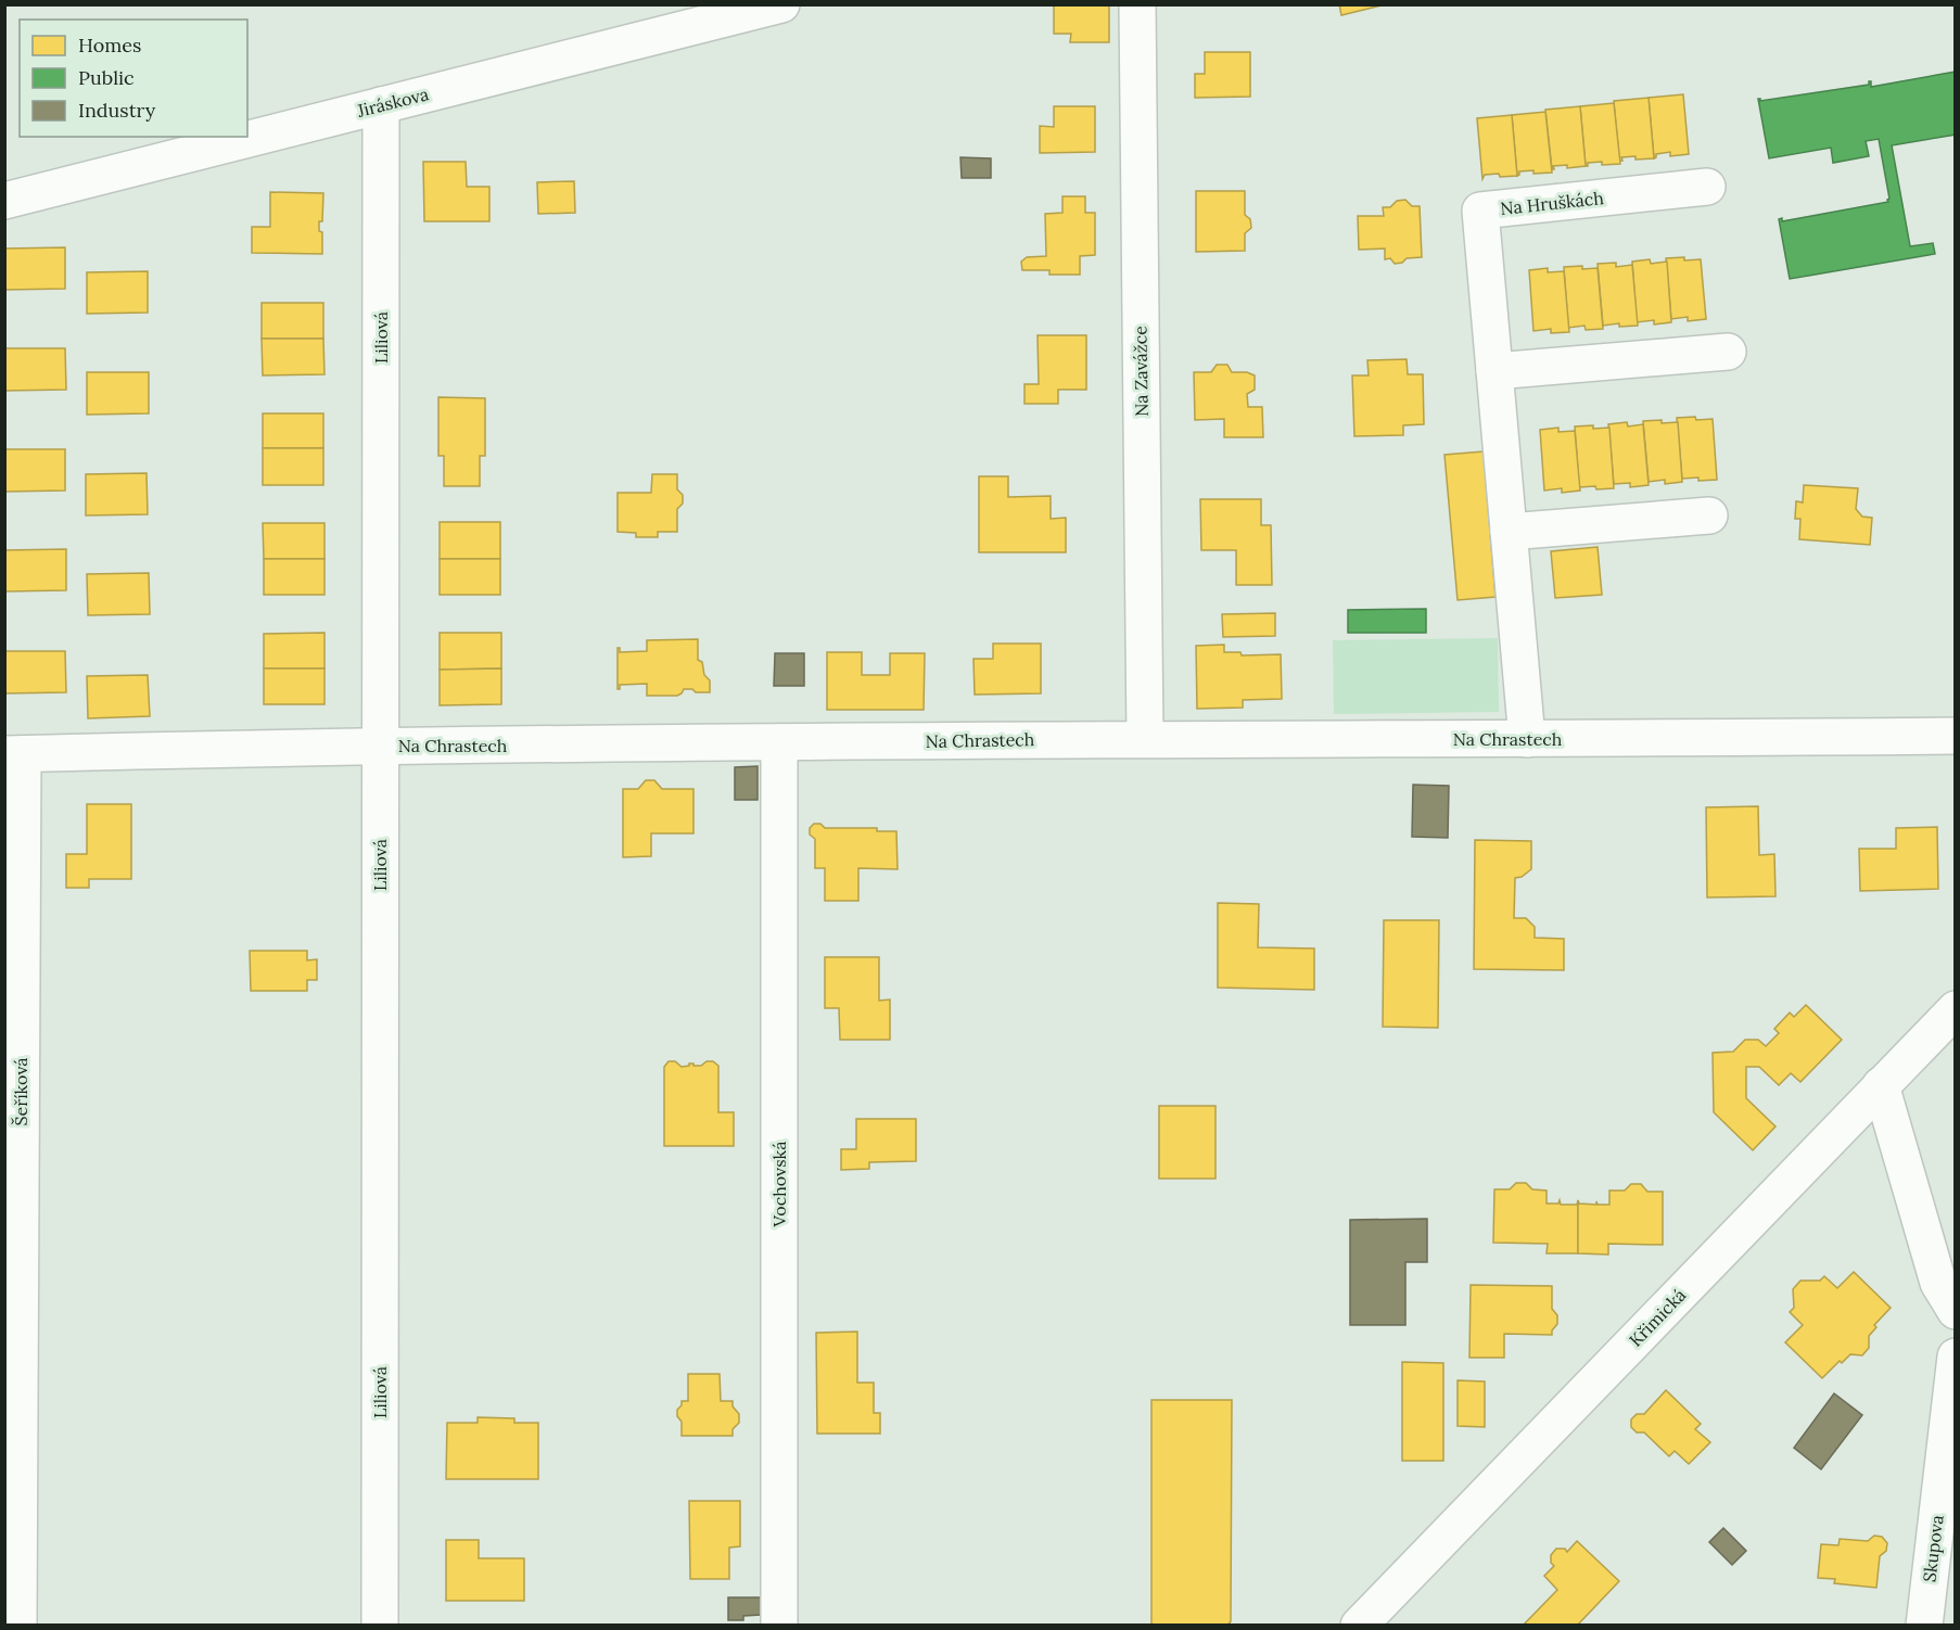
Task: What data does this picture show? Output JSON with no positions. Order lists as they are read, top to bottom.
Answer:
{
  "streets": {
    "street": [
      "Jiráskova",
      "Na Hruškách",
      "Liliová",
      "Na Zavážce",
      "Na Chrastech",
      "Šeříková",
      "Vochovská",
      "Křimická",
      "Skupova"
    ]
  },
  "crossings": [
    ["Jiráskova", "Liliová"],
    ["Na Hruškách", "Na Chrastech"],
    ["Liliová", "Na Chrastech"],
    ["Na Zavážce", "Na Chrastech"],
    ["Na Chrastech", "Šeříková"],
    ["Na Chrastech", "Vochovská"]
  ],
  "legend": ["Homes", "Public", "Industry"]
}
